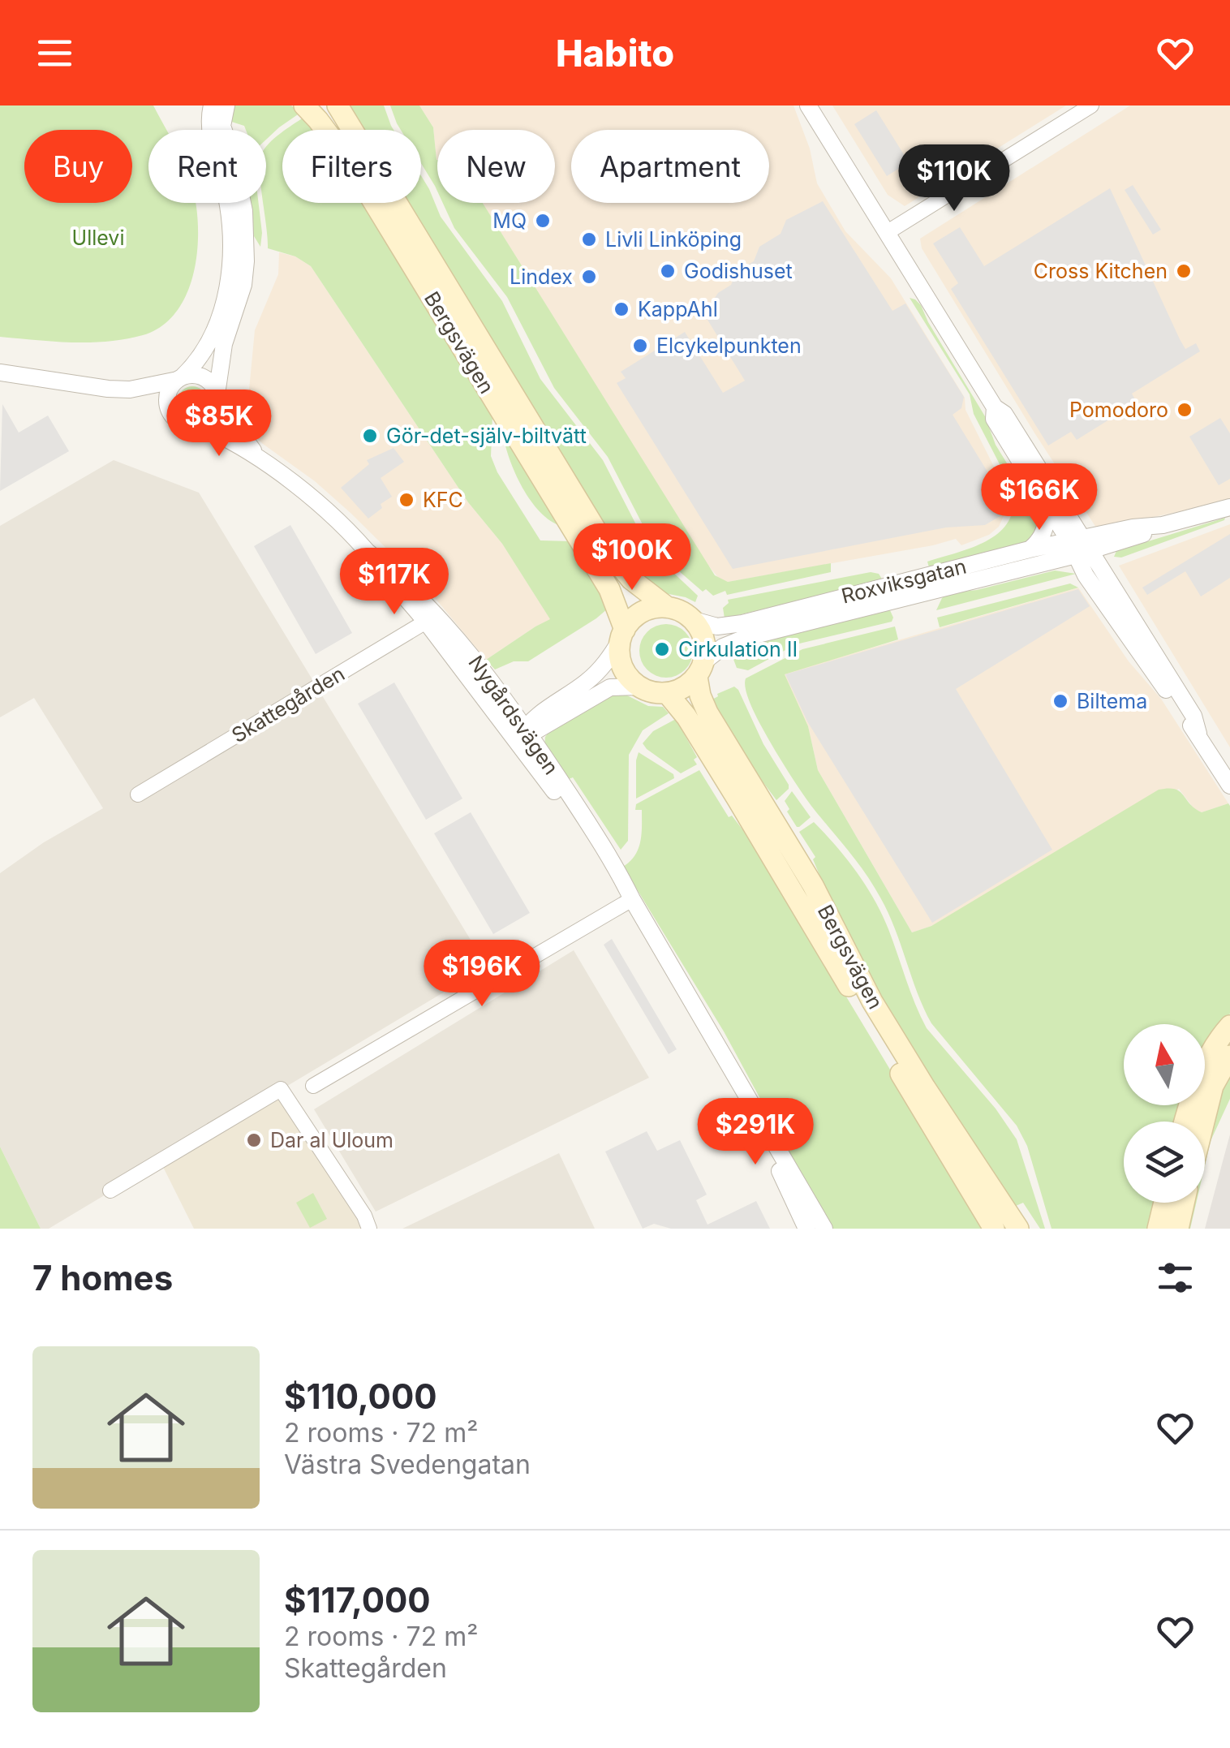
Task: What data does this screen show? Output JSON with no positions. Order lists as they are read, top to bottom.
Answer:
{
  "streets": {
    "main road": ["Bergsvägen"],
    "street": ["Roxviksgatan", "Skattegården", "Nygårdsvägen"]
  },
  "crossings": [
    ["Bergsvägen", "Roxviksgatan"],
    ["Skattegården", "Nygårdsvägen"]
  ],
  "parks": ["Ullevi"],
  "places": [
    "MQ",
    "Livli Linköping",
    "Godishuset",
    "Cross Kitchen",
    "Lindex",
    "KappAhl",
    "Elcykelpunkten",
    "Pomodoro",
    "Gör-det-själv-biltvätt",
    "KFC",
    "Cirkulation II",
    "Biltema",
    "Dar al Uloum"
  ],
  "north": "top",
  "page": {
    "header": "Habito",
    "chip": [
      "Buy",
      "Rent",
      "Filters",
      "New",
      "Apartment"
    ],
    "price": [
      "$110K",
      "$85K",
      "$166K",
      "$100K",
      "$117K",
      "$196K",
      "$291K"
    ],
    "heading": "7 homes",
    "list": [
      {
        "name": "$110,000",
        "note": "2 rooms · 72 m² · Västra Svedengatan"
      },
      {
        "name": "$117,000",
        "note": "2 rooms · 72 m² · Skattegården"
      }
    ]
  }
}
